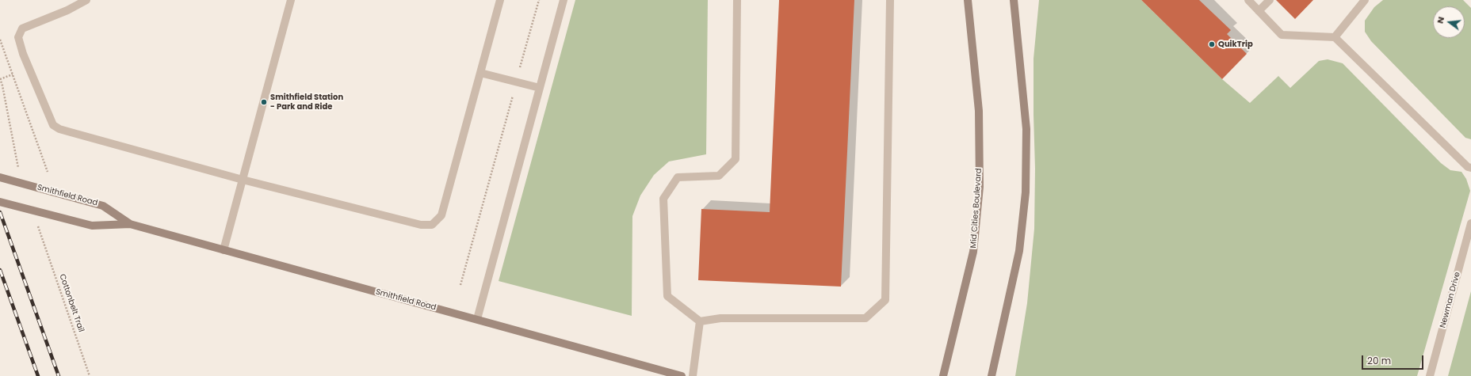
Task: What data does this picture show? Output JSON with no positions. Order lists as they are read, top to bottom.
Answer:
{
  "streets": {
    "main road": ["Smithfield Road", "Mid Cities Boulevard"],
    "street": ["Newman Drive"],
    "path": ["Cottonbelt Trail"]
  },
  "places": ["QuikTrip", "Smithfield Station - Park and Ride"],
  "scale_bar": "20 m",
  "north": "left"
}
